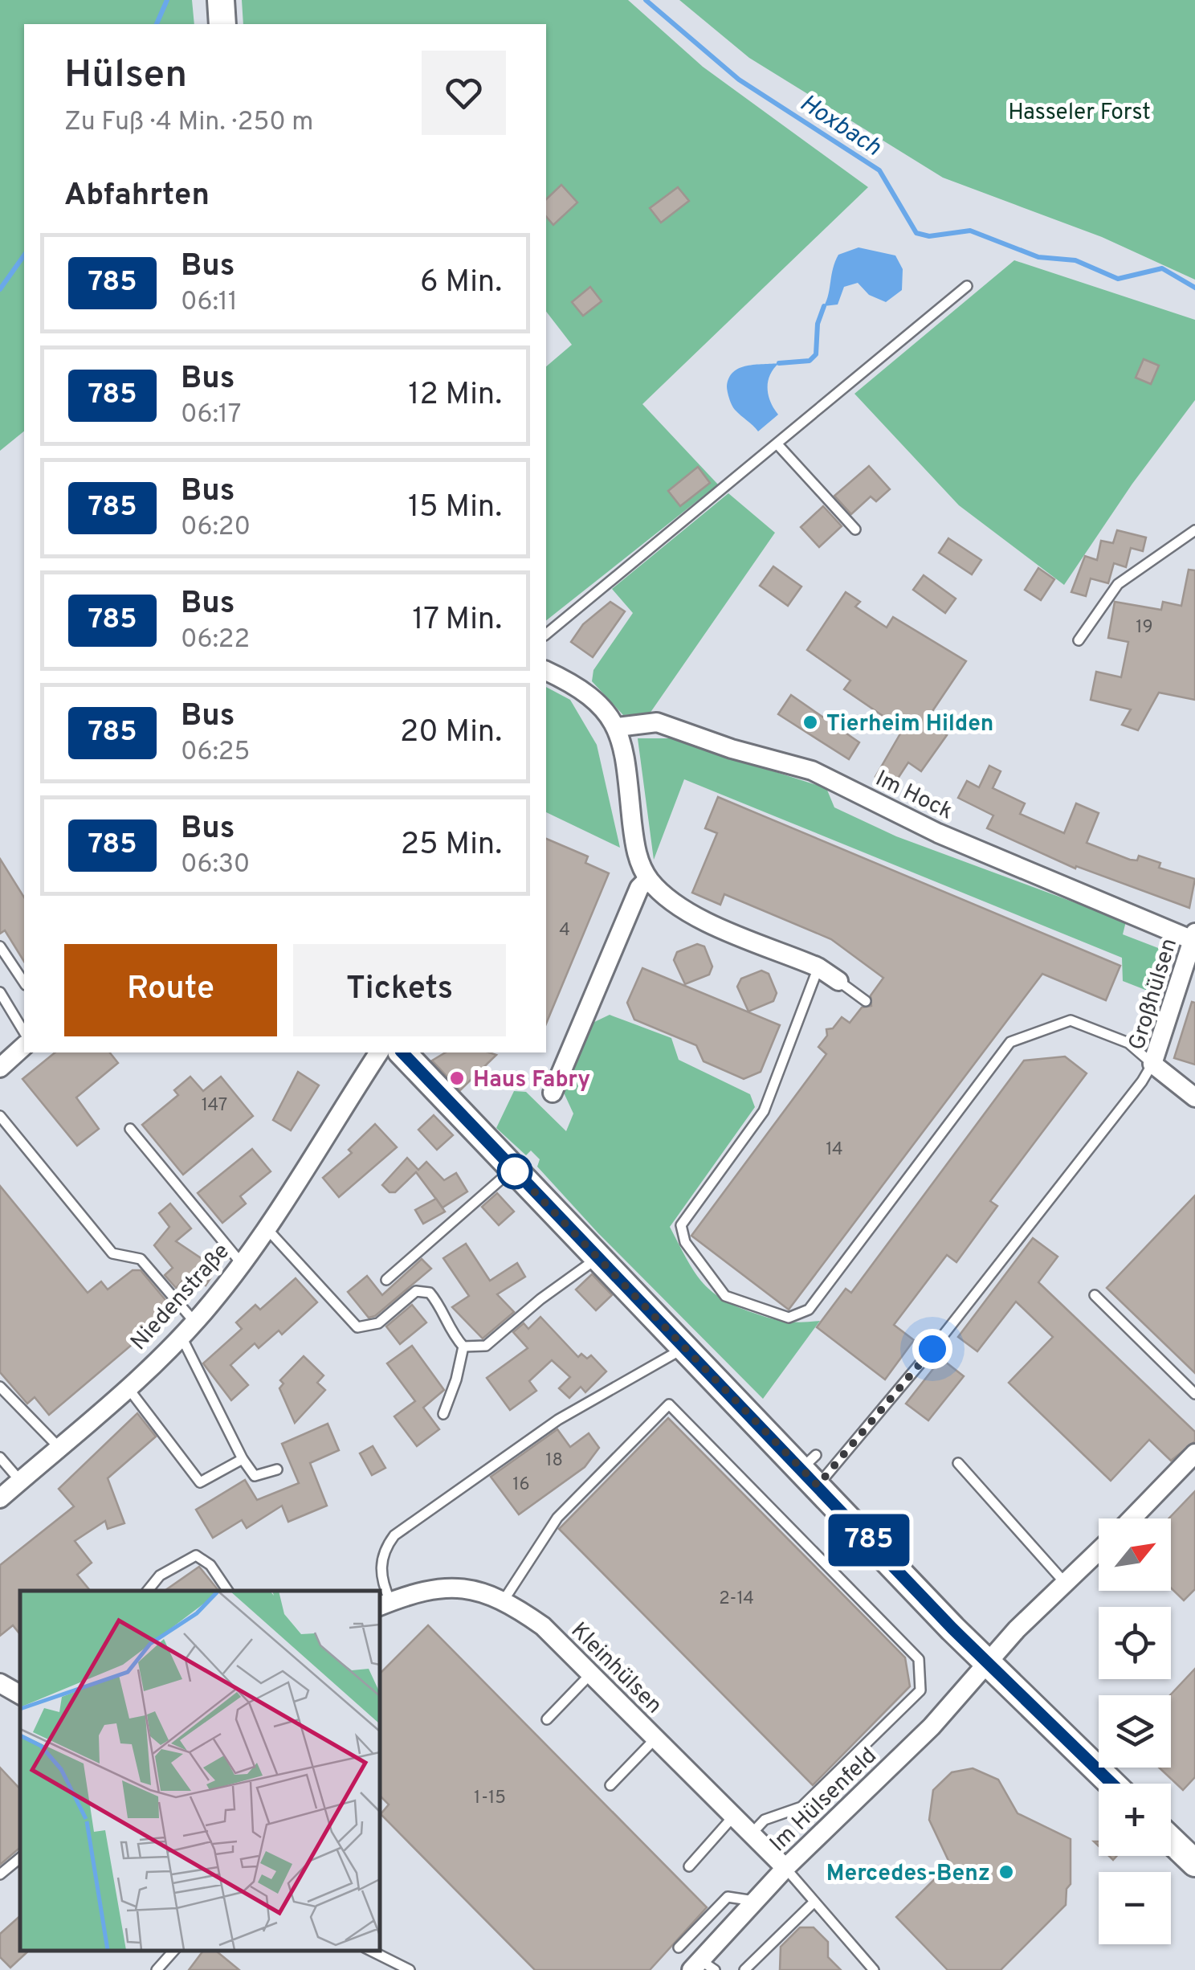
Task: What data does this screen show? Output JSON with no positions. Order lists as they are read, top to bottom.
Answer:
{
  "streets": {
    "street": [
      "Im Hock",
      "Großhülsen",
      "Niedenstraße",
      "Kleinhülsen",
      "Im Hülsenfeld"
    ]
  },
  "crossings": [
    ["Im Hock", "Großhülsen"],
    ["Kleinhülsen", "Im Hülsenfeld"]
  ],
  "water": ["Hoxbach"],
  "parks": ["Hasseler Forst"],
  "places": ["Tierheim Hilden", "Haus Fabry", "Mercedes-Benz"],
  "lines": ["bus line 785"],
  "house_numbers": [
    "19",
    "4",
    "147",
    "14",
    "18",
    "16",
    "2-14",
    "1-15"
  ],
  "north": "top right",
  "page": {
    "on_map": "785",
    "heading": [
      ["Hülsen", "Zu Fuß · 4 Min. · 250 m"],
      "Abfahrten"
    ],
    "list": [
      {
        "mark": "785",
        "name": "Bus",
        "note": "06:11",
        "value": "6 Min."
      },
      {
        "mark": "785",
        "name": "Bus",
        "note": "06:17",
        "value": "12 Min."
      },
      {
        "mark": "785",
        "name": "Bus",
        "note": "06:20",
        "value": "15 Min."
      },
      {
        "mark": "785",
        "name": "Bus",
        "note": "06:22",
        "value": "17 Min."
      },
      {
        "mark": "785",
        "name": "Bus",
        "note": "06:25",
        "value": "20 Min."
      },
      {
        "mark": "785",
        "name": "Bus",
        "note": "06:30",
        "value": "25 Min."
      }
    ],
    "buttons": ["Route", "Tickets"],
    "map_buttons": ["+", "−"]
  }
}
